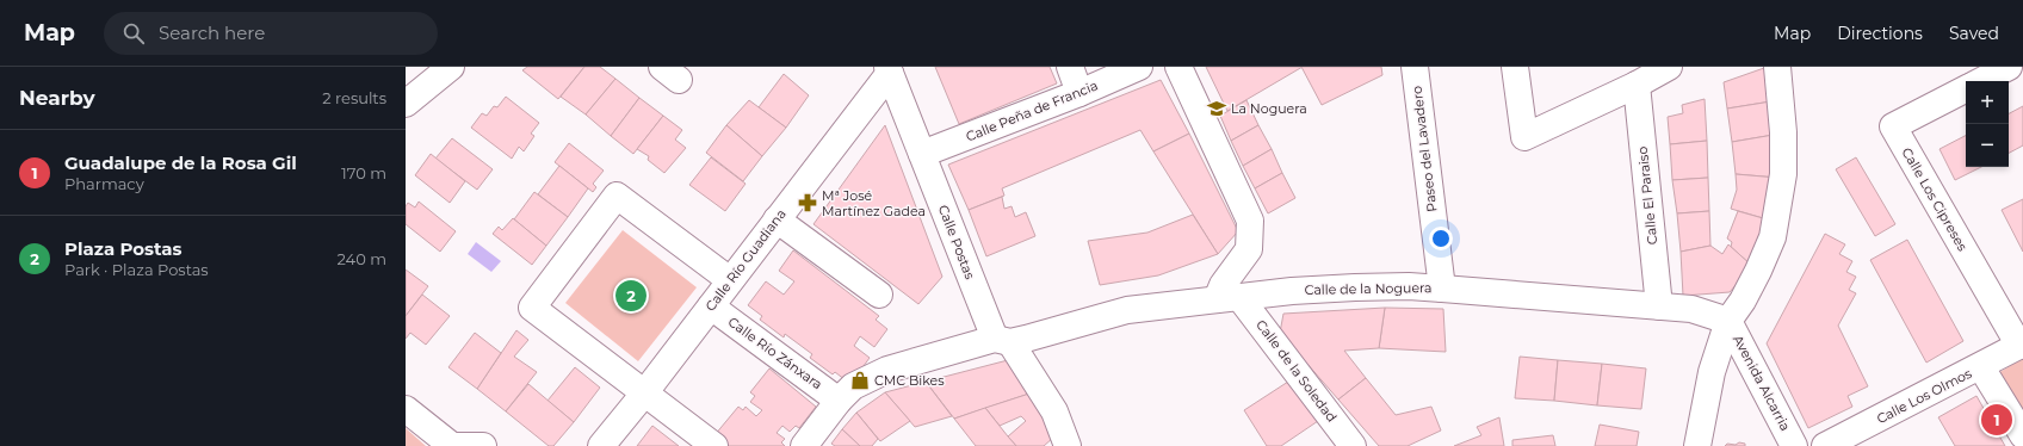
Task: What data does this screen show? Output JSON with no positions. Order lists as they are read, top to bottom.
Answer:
{
  "streets": {
    "street": [
      "Calle Peña de Francia",
      "Paseo del Lavadero",
      "Calle El Paraiso",
      "Calle Los Cipreses",
      "Calle Postas",
      "Calle Río Guadiana",
      "Calle de la Noguera",
      "Calle Río Zánxara",
      "Calle de la Soledad",
      "Avenida Alcarria",
      "Calle Los Olmos"
    ]
  },
  "crossings": [
    ["Calle Peña de Francia", "Calle Postas"],
    ["Paseo del Lavadero", "Calle de la Noguera"],
    ["Calle El Paraiso", "Calle de la Noguera"],
    ["Calle Los Cipreses", "Calle Los Olmos"],
    ["Calle Postas", "Calle Río Guadiana"],
    ["Calle Postas", "Calle de la Noguera"],
    ["Calle Río Guadiana", "Calle Río Zánxara"],
    ["Calle de la Noguera", "Calle Río Zánxara"],
    ["Calle de la Noguera", "Calle de la Soledad"],
    ["Calle de la Noguera", "Avenida Alcarria"]
  ],
  "places": {
    "school or university": ["La Noguera"],
    "pharmacy": ["Mª José Martínez Gadea"],
    "shop": ["CMC Bikes"]
  },
  "page": {
    "header": "Map",
    "search": "Search here",
    "nav": ["Map", "Directions", "Saved"],
    "heading": ["Nearby", "2 results"],
    "map_buttons": ["+", "−"],
    "list": [
      {
        "mark": "1",
        "name": "Guadalupe de la Rosa Gil",
        "note": "Pharmacy",
        "value": "170 m"
      },
      {
        "mark": "2",
        "name": "Plaza Postas",
        "note": "Park · Plaza Postas",
        "value": "240 m"
      }
    ],
    "pins": ["2", "1"]
  }
}
